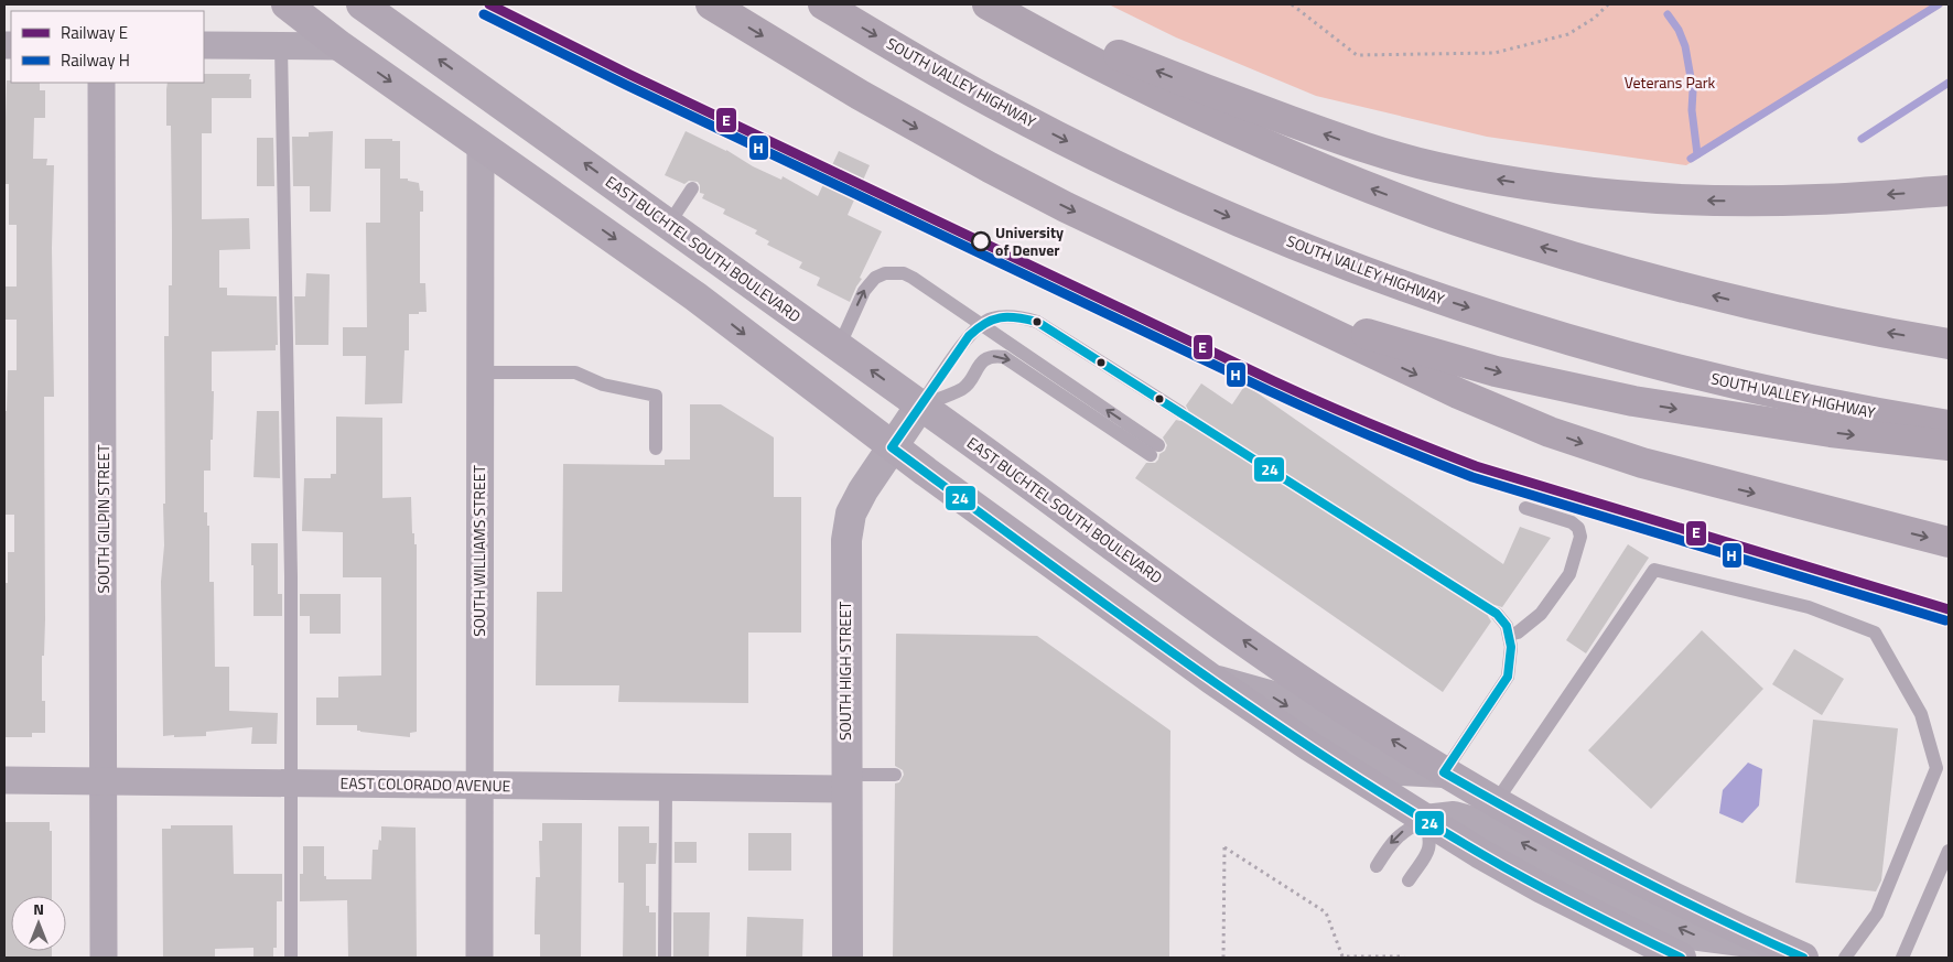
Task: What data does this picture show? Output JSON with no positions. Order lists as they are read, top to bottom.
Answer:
{
  "streets": {
    "highway": ["SOUTH VALLEY HIGHWAY"],
    "main road": ["EAST BUCHTEL SOUTH BOULEVARD"],
    "street": [
      "SOUTH GILPIN STREET",
      "SOUTH WILLIAMS STREET",
      "SOUTH HIGH STREET",
      "EAST COLORADO AVENUE"
    ]
  },
  "crossings": [
    ["EAST BUCHTEL SOUTH BOULEVARD", "SOUTH HIGH STREET"],
    ["SOUTH GILPIN STREET", "EAST COLORADO AVENUE"],
    ["SOUTH WILLIAMS STREET", "EAST COLORADO AVENUE"],
    ["SOUTH HIGH STREET", "EAST COLORADO AVENUE"]
  ],
  "parks": ["Veterans Park"],
  "places": ["University of Denver"],
  "lines": ["rail line E", "rail line H", "transit line 24"],
  "legend": ["Railway E", "Railway H"],
  "north": "top"
}
